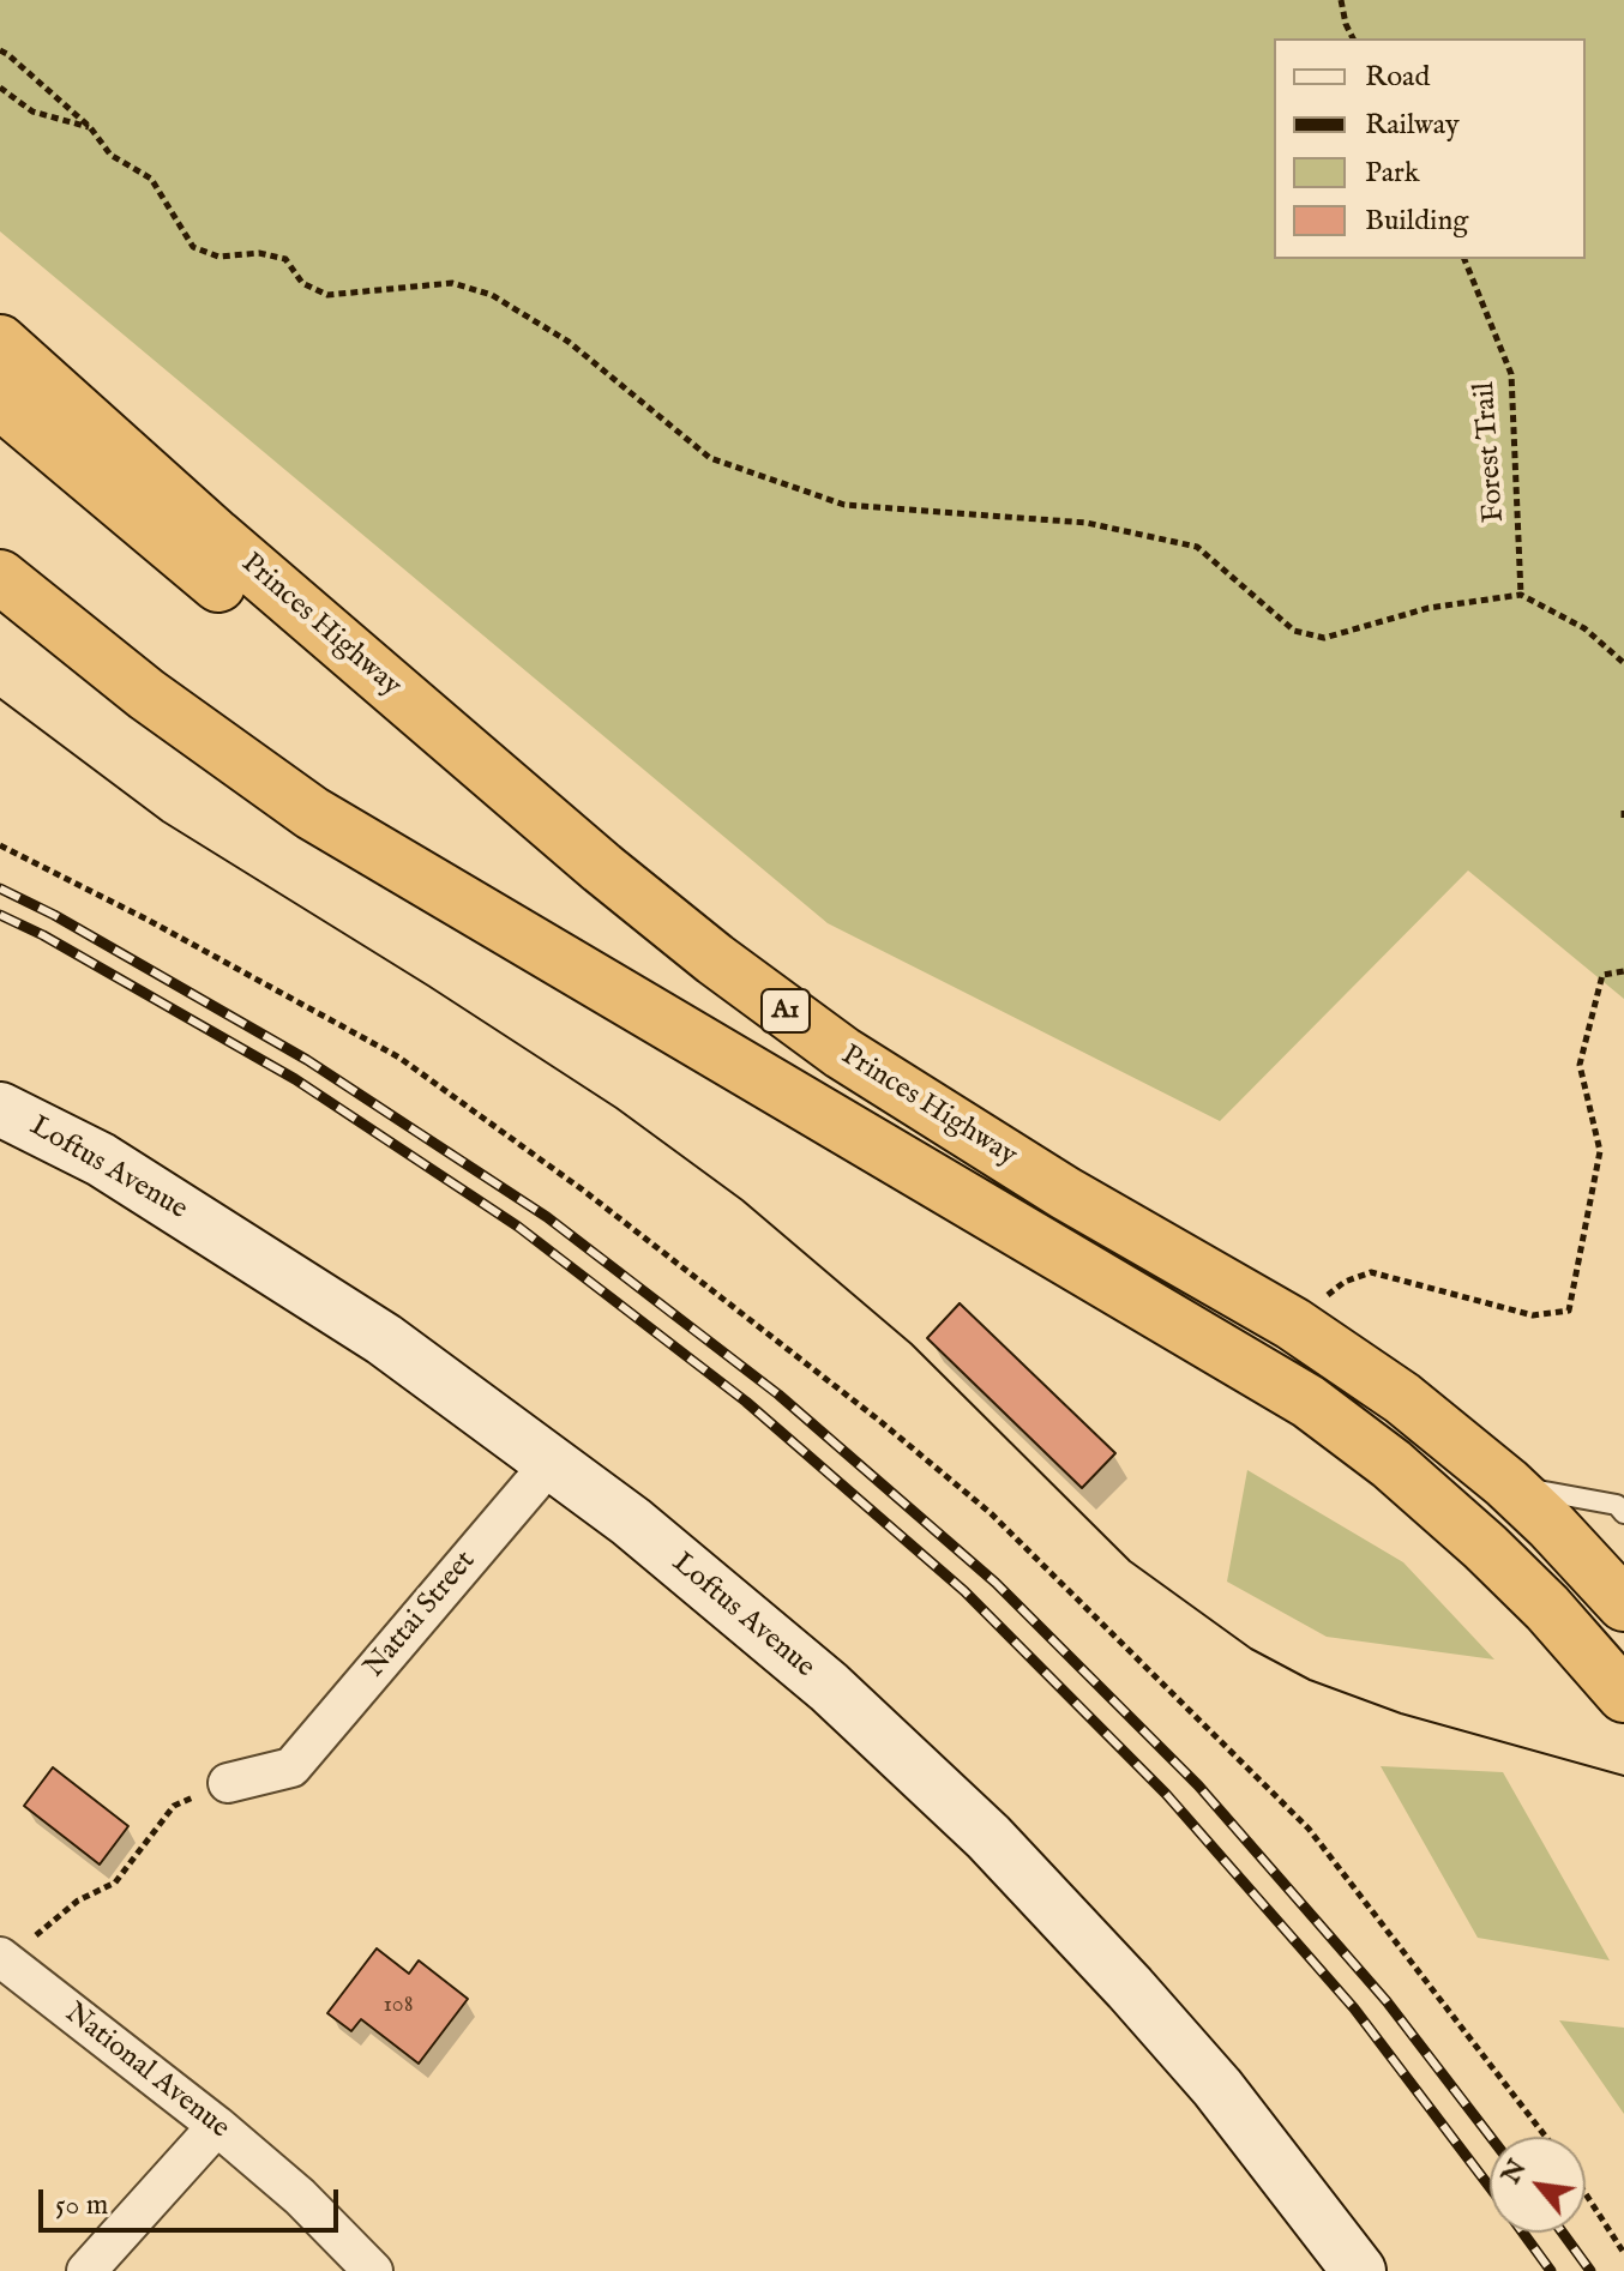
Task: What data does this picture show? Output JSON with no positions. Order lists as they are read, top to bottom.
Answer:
{
  "streets": {
    "highway": ["Princes Highway", "A1"],
    "street": ["Loftus Avenue", "Nattai Street", "National Avenue"],
    "path": ["Forest Trail"]
  },
  "crossings": [
    ["Loftus Avenue", "Nattai Street"]
  ],
  "house_numbers": ["108"],
  "legend": [
    "Road",
    "Railway",
    "Park",
    "Building"
  ],
  "scale_bar": "50 m",
  "north": "top left"
}
